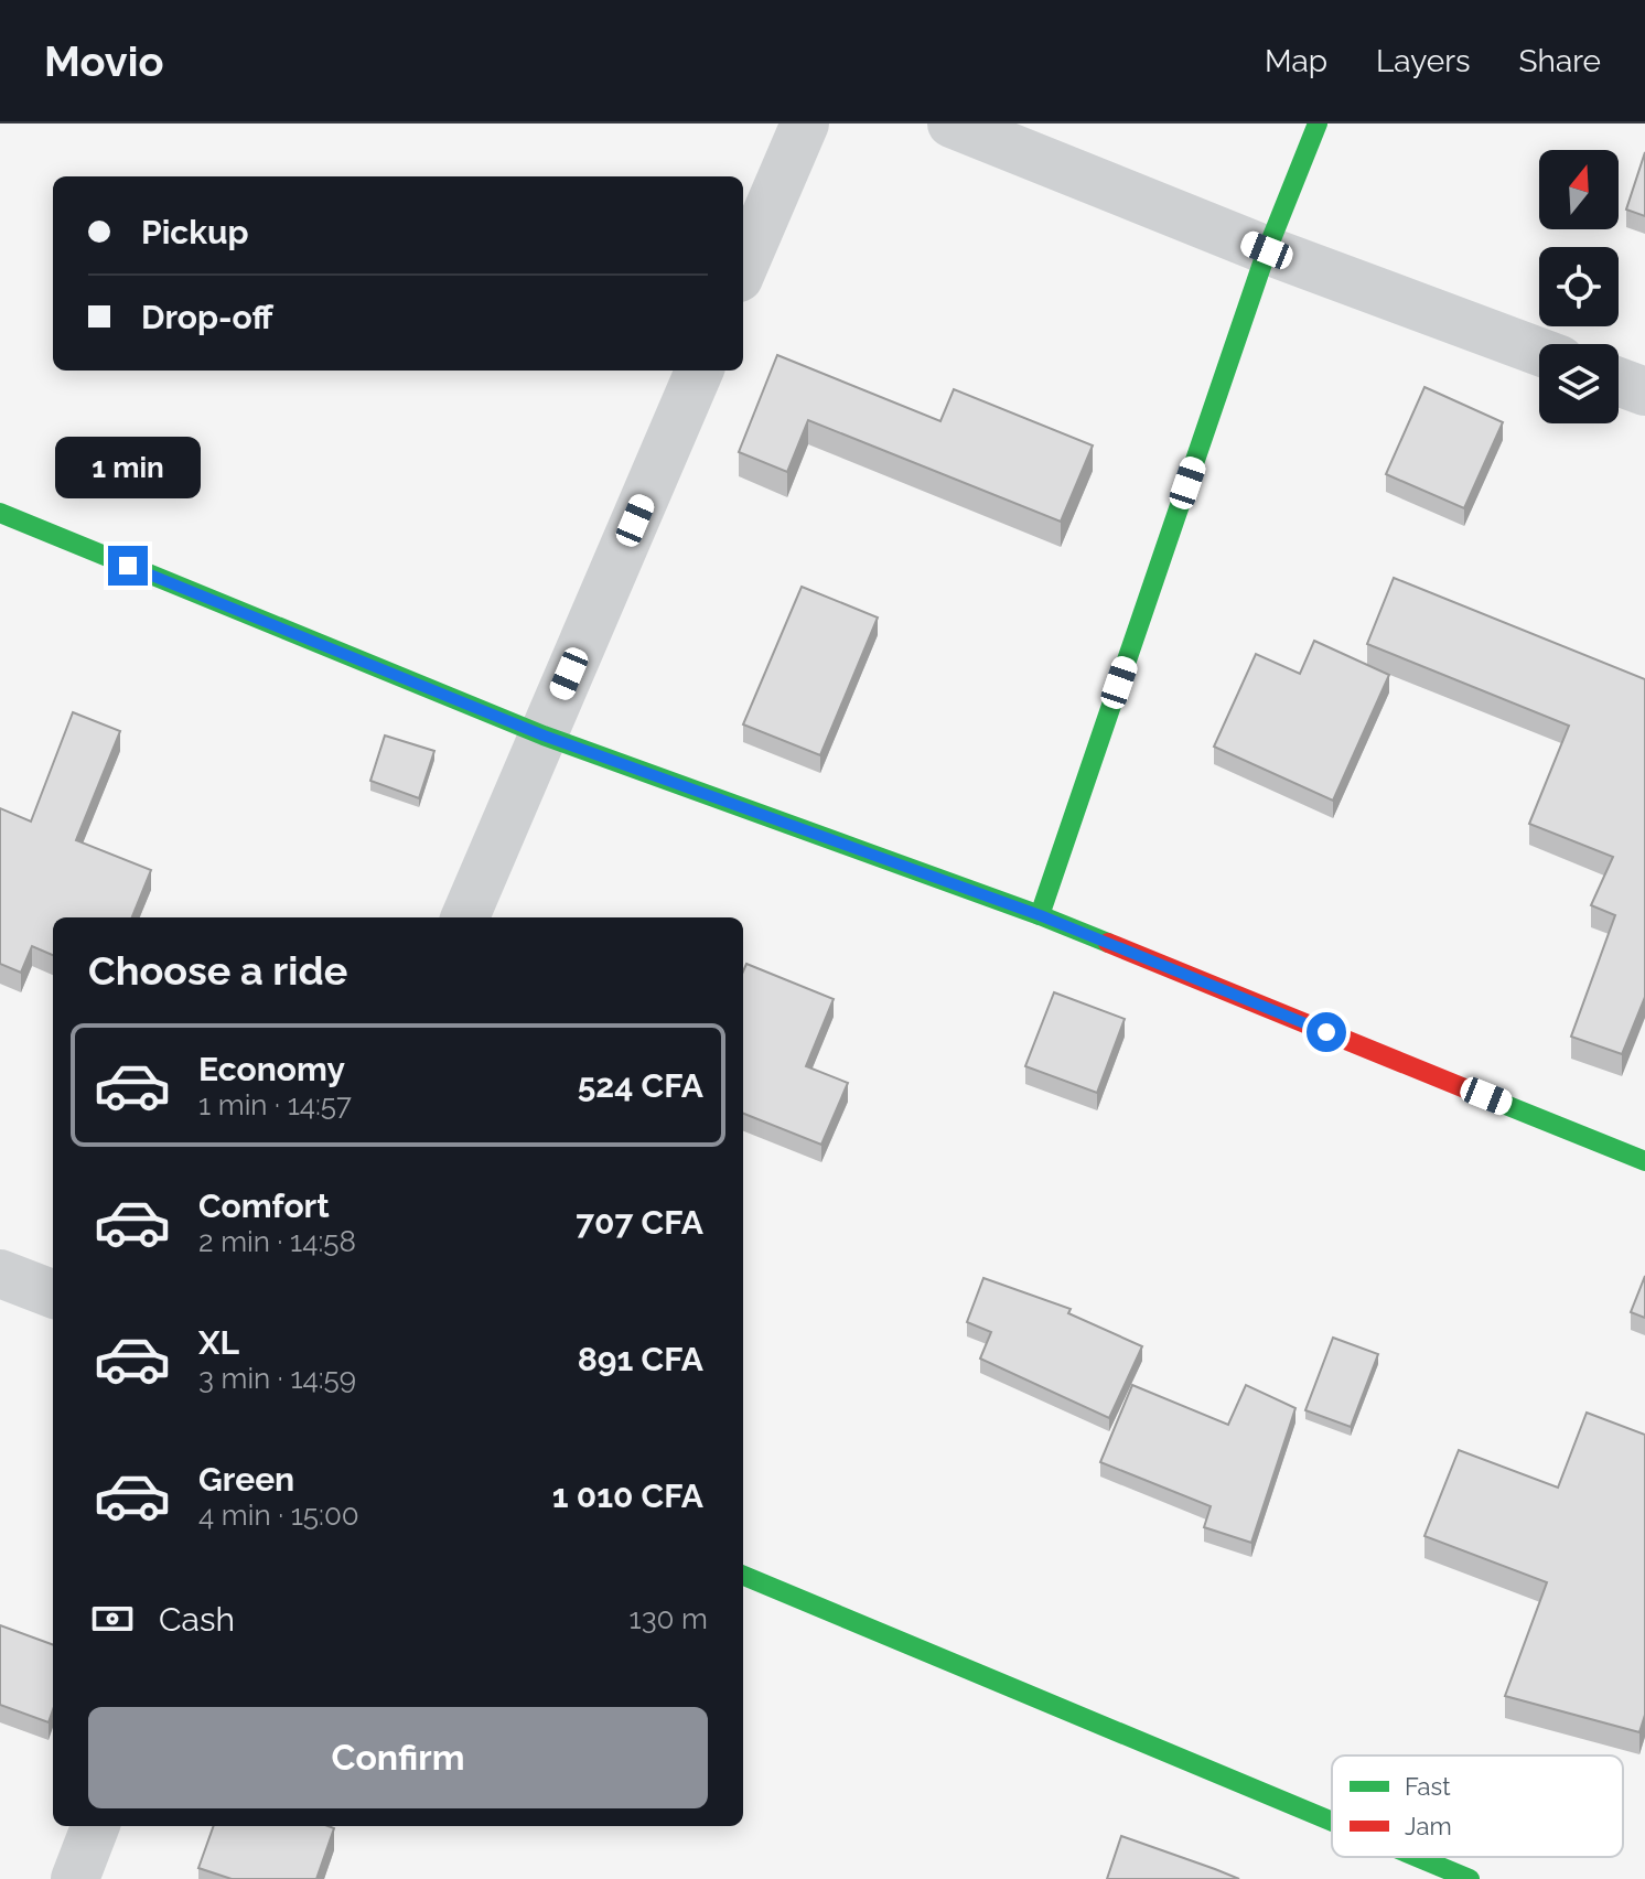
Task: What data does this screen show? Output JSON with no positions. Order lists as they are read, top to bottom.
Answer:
{
  "legend": ["Fast", "Jam"],
  "north": "top",
  "page": {
    "header": "Movio",
    "nav": ["Map", "Layers", "Share"],
    "banner": ["Pickup", "Drop-off"],
    "bubble": "1 min",
    "heading": "Choose a ride",
    "list": [
      {
        "name": "Economy",
        "note": "1 min · 14:57",
        "value": "524 CFA"
      },
      {
        "name": "Comfort",
        "note": "2 min · 14:58",
        "value": "707 CFA"
      },
      {
        "name": "XL",
        "note": "3 min · 14:59",
        "value": "891 CFA"
      },
      {
        "name": "Green",
        "note": "4 min · 15:00",
        "value": "1 010 CFA"
      }
    ],
    "pay": ["Cash", "130 m"],
    "buttons": "Confirm"
  }
}
